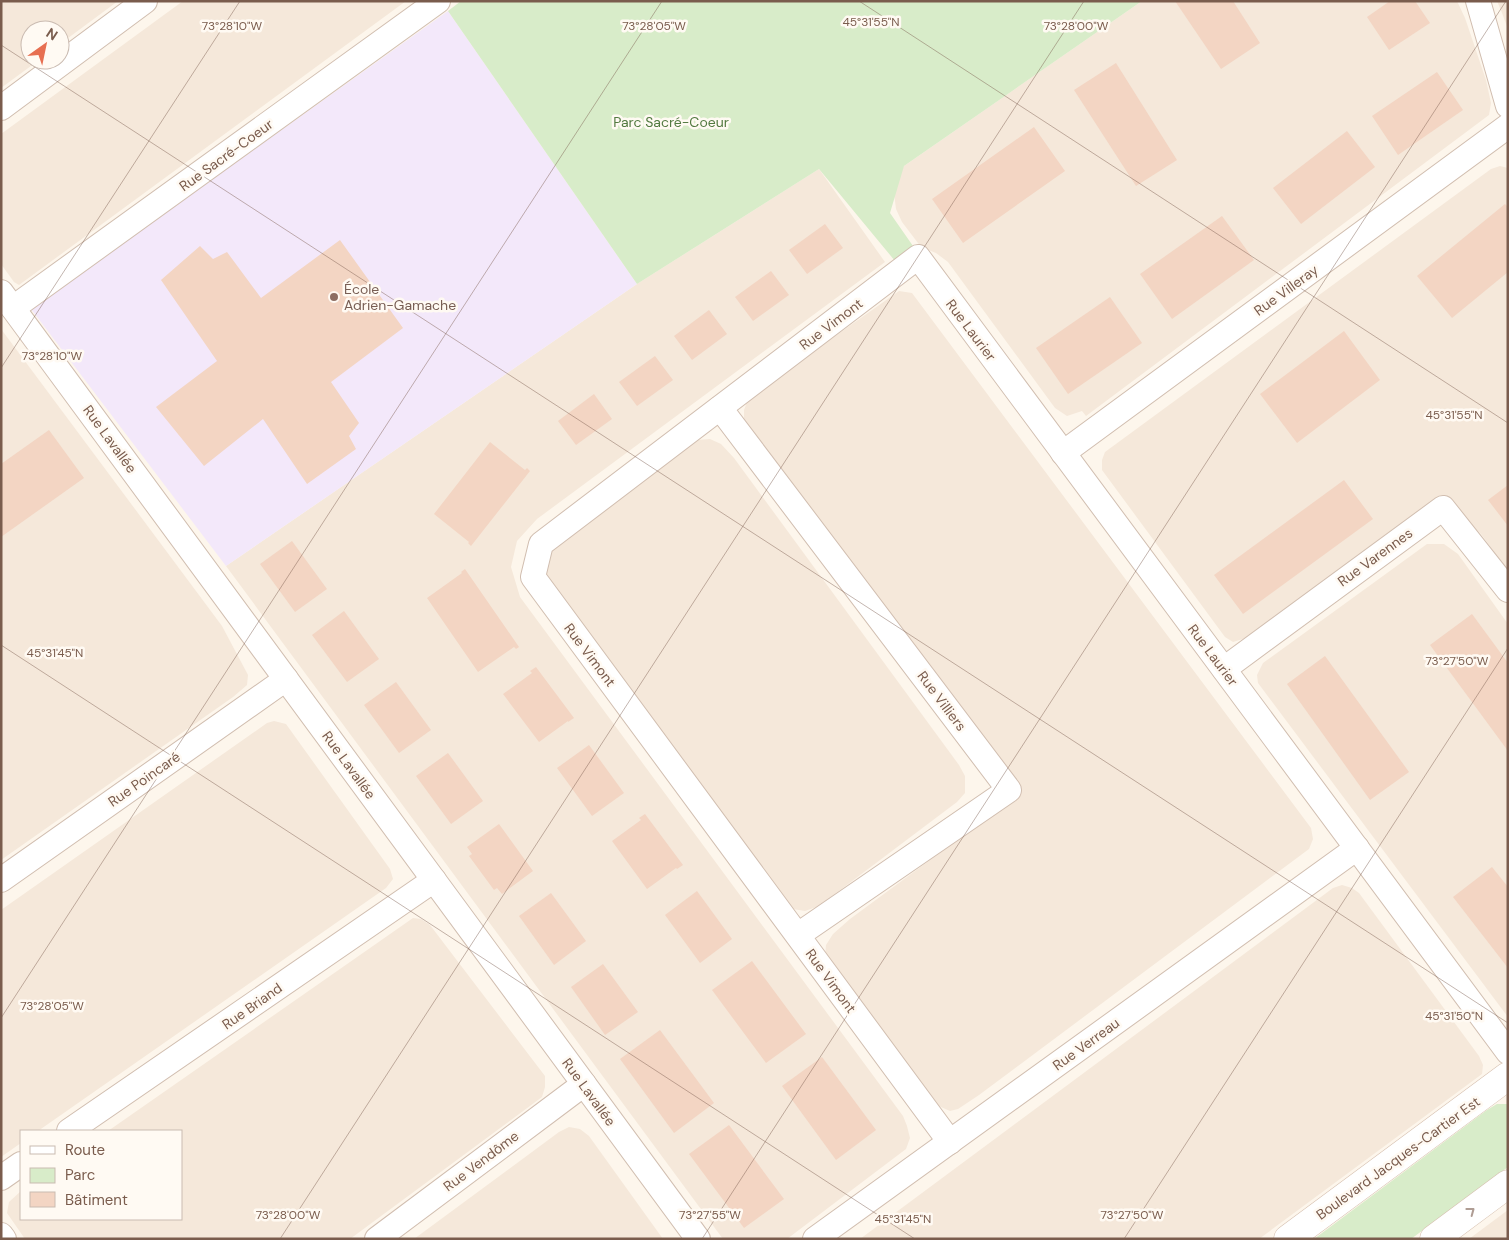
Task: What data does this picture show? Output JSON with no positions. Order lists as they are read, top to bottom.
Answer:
{
  "streets": {
    "main road": ["Boulevard Jacques-Cartier Est"],
    "street": [
      "Rue Sacré-Coeur",
      "Rue Villeray",
      "Rue Vimont",
      "Rue Laurier",
      "Rue Lavallée",
      "Rue Varennes",
      "Rue Villiers",
      "Rue Poincaré",
      "Rue Briand",
      "Rue Verreau",
      "Rue Vendôme"
    ]
  },
  "crossings": [
    ["Rue Sacré-Coeur", "Rue Lavallée"],
    ["Rue Villeray", "Rue Laurier"],
    ["Rue Vimont", "Rue Laurier"],
    ["Rue Vimont", "Rue Villiers"],
    ["Rue Vimont", "Rue Verreau"],
    ["Rue Laurier", "Rue Varennes"],
    ["Rue Laurier", "Rue Verreau"],
    ["Rue Lavallée", "Rue Poincaré"],
    ["Rue Lavallée", "Rue Briand"],
    ["Rue Lavallée", "Rue Vendôme"]
  ],
  "parks": ["Parc Sacré-Coeur"],
  "places": ["École Adrien-Gamache"],
  "legend": ["Route", "Parc", "Bâtiment"],
  "north": "top right",
  "coordinates": [
    "45°31'55\"N",
    "73°28'10\"W",
    "73°28'05\"W",
    "73°28'00\"W",
    "45°31'45\"N",
    "73°27'50\"W",
    "45°31'50\"N",
    "73°27'55\"W"
  ]
}
